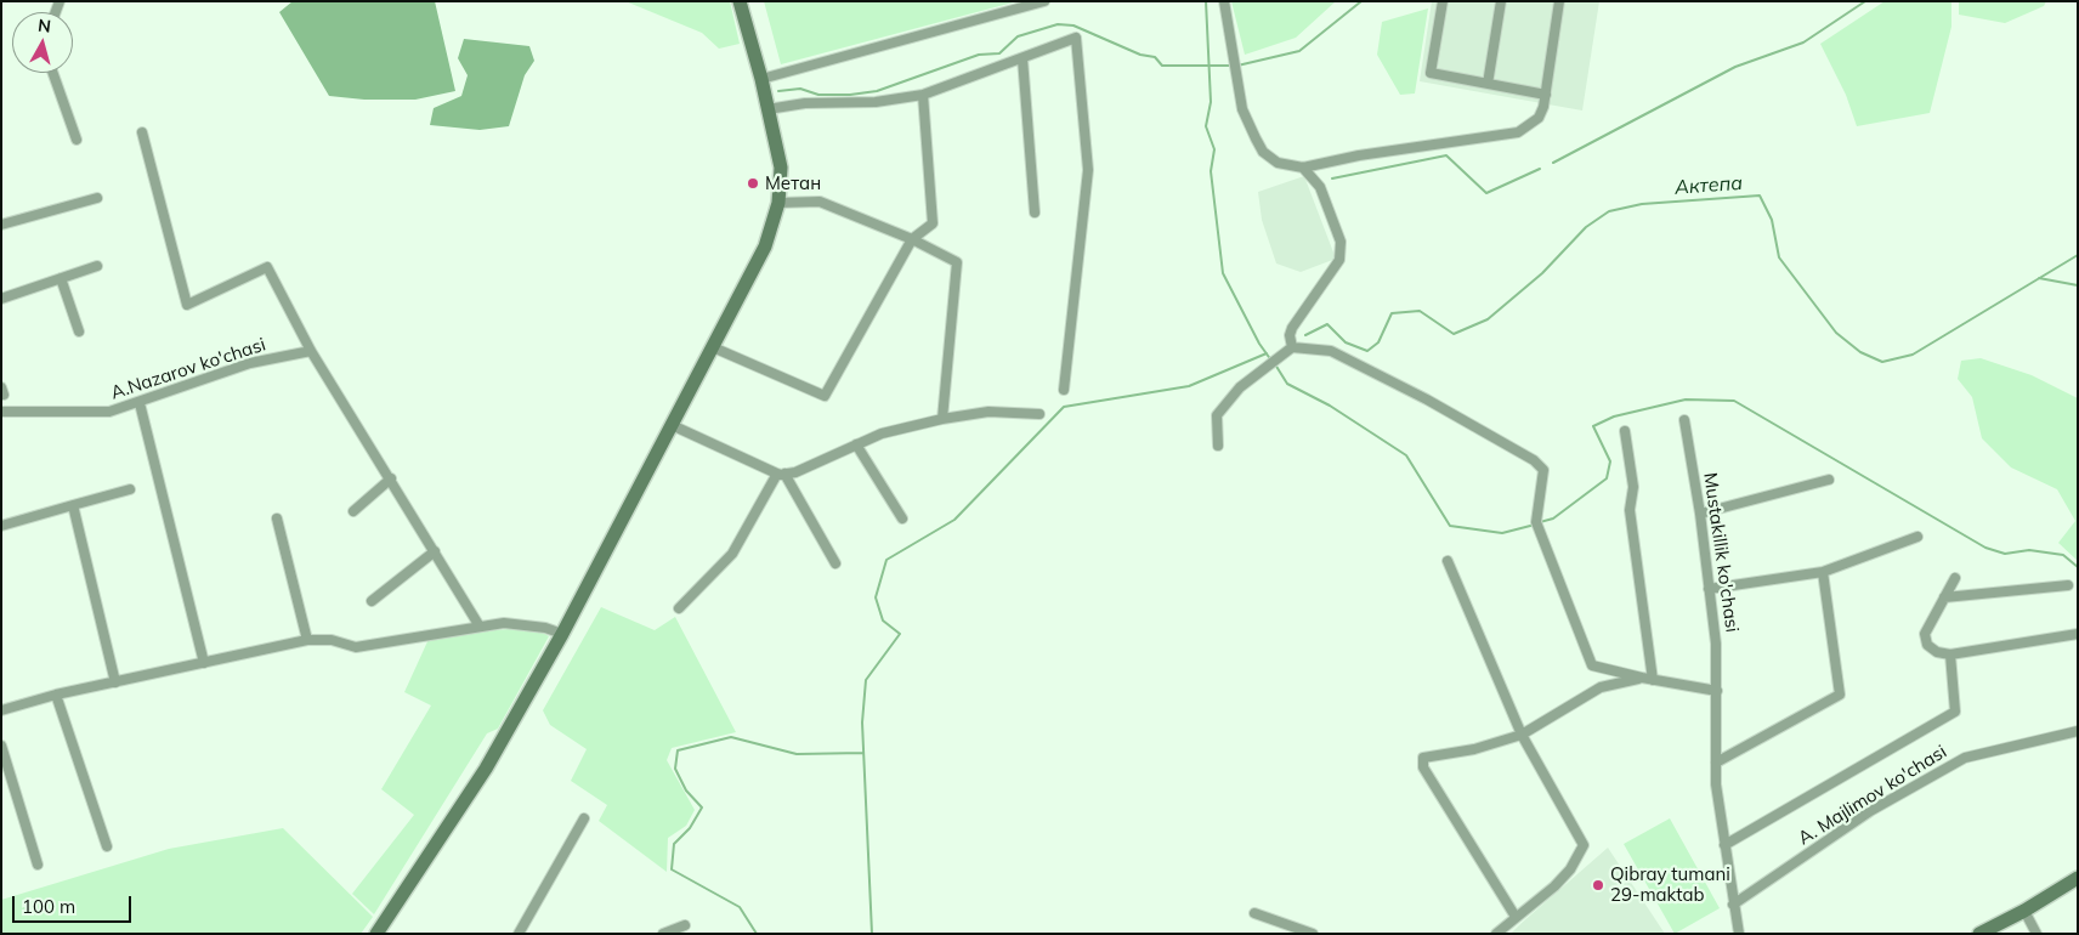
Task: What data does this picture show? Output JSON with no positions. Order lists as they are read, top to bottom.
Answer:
{
  "streets": {
    "street": ["A.Nazarov ko'chasi", "Mustakillik ko'chasi", "A. Majlimov ko'chasi"]
  },
  "crossings": [
    ["Mustakillik ko'chasi", "A. Majlimov ko'chasi"]
  ],
  "water": ["Актепа"],
  "places": ["Метан", "Qibray tumani 29-maktab"],
  "scale_bar": "100 m",
  "north": "top"
}
